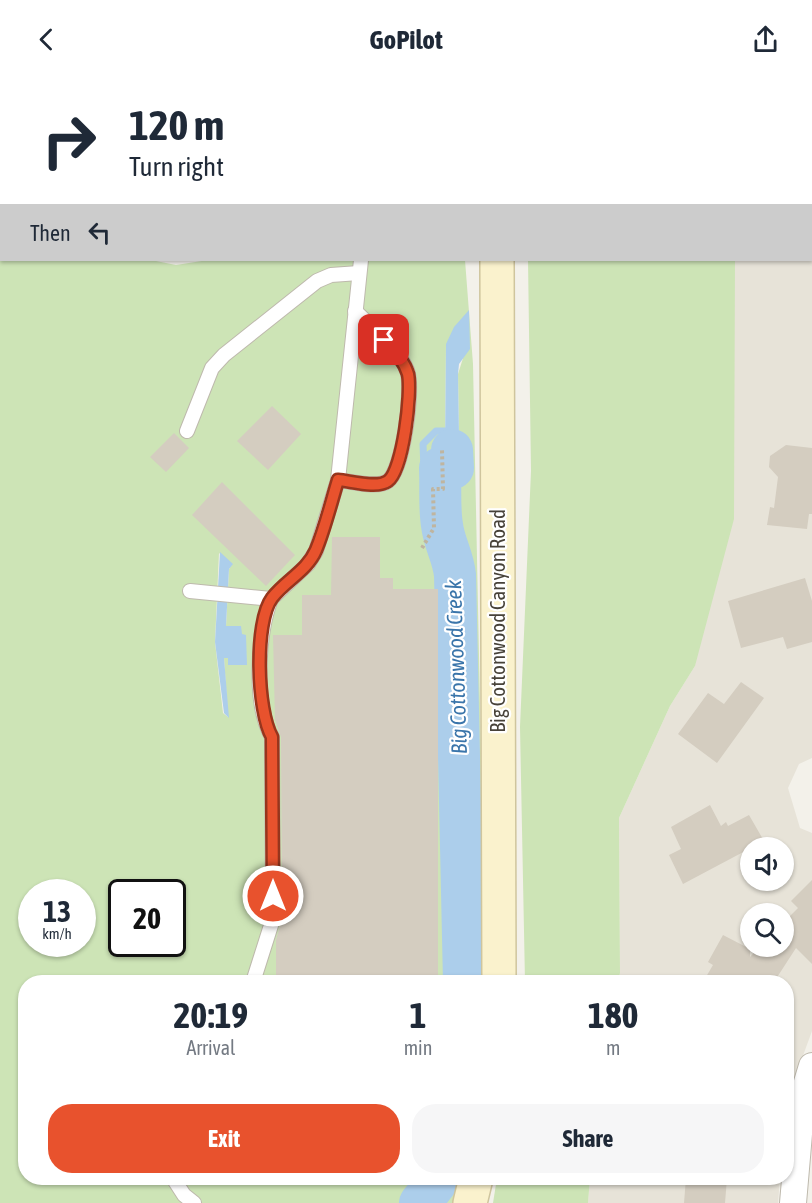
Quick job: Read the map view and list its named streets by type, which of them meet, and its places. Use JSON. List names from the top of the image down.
{
  "streets": {
    "main road": ["Big Cottonwood Canyon Road"]
  },
  "water": ["Big Cottonwood Creek"],
  "page": {
    "header": "GoPilot",
    "turn": ["120 m", "Turn right"],
    "then": "Then",
    "speed": "13 km/h",
    "limit": "20",
    "eta": [
      "20:19",
      "Arrival",
      "1",
      "min",
      "180",
      "m"
    ],
    "buttons": ["Exit", "Share"]
  }
}
